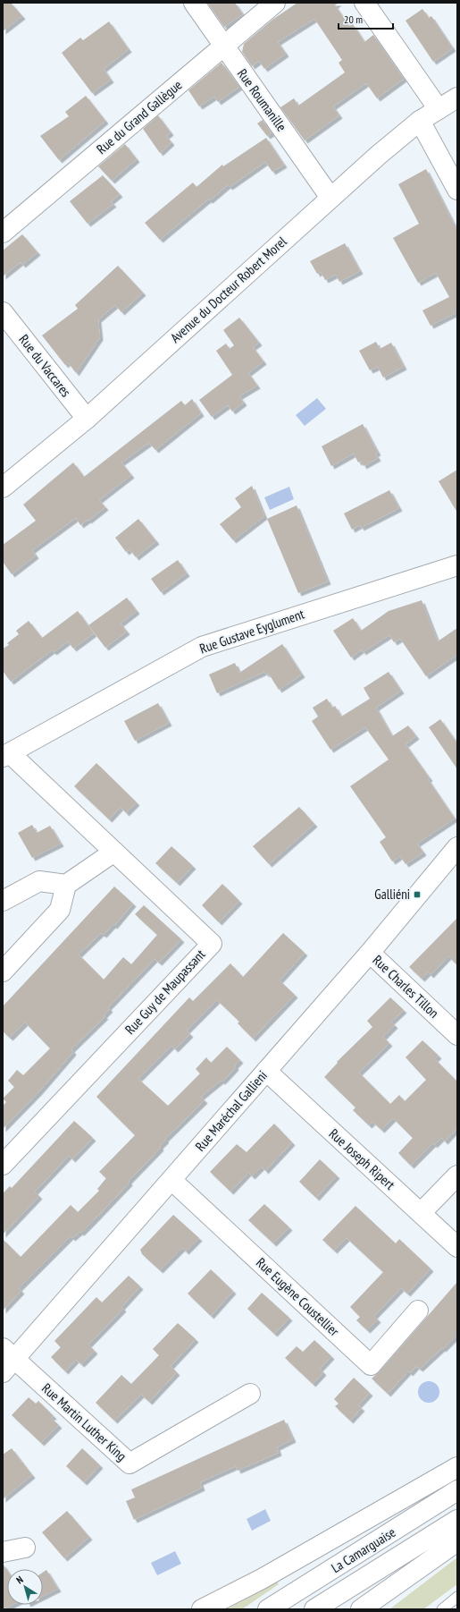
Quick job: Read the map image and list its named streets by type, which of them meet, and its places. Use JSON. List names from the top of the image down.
{
  "streets": {
    "main road": [
      "Rue Roumanille",
      "Rue du Grand Gallègue",
      "Avenue du Docteur Robert Morel",
      "Rue du Vaccares",
      "Rue Gustave Eyglument",
      "Rue Charles Tillon",
      "Rue Guy de Maupassant",
      "Rue Maréchal Gallieni",
      "Rue Joseph Ripert",
      "Rue Eugène Coustellier",
      "Rue Martin Luther King",
      "La Camarguaise"
    ]
  },
  "crossings": [
    ["Rue Roumanille", "Rue du Grand Gallègue"],
    ["Rue Roumanille", "Avenue du Docteur Robert Morel"],
    ["Avenue du Docteur Robert Morel", "Rue du Vaccares"],
    ["Rue Gustave Eyglument", "Rue Guy de Maupassant"],
    ["Rue Charles Tillon", "Rue Maréchal Gallieni"],
    ["Rue Maréchal Gallieni", "Rue Joseph Ripert"],
    ["Rue Maréchal Gallieni", "Rue Eugène Coustellier"],
    ["Rue Maréchal Gallieni", "Rue Martin Luther King"]
  ],
  "places": {
    "transit": ["Galliéni"]
  },
  "scale_bar": "20 m",
  "north": "top left"
}
